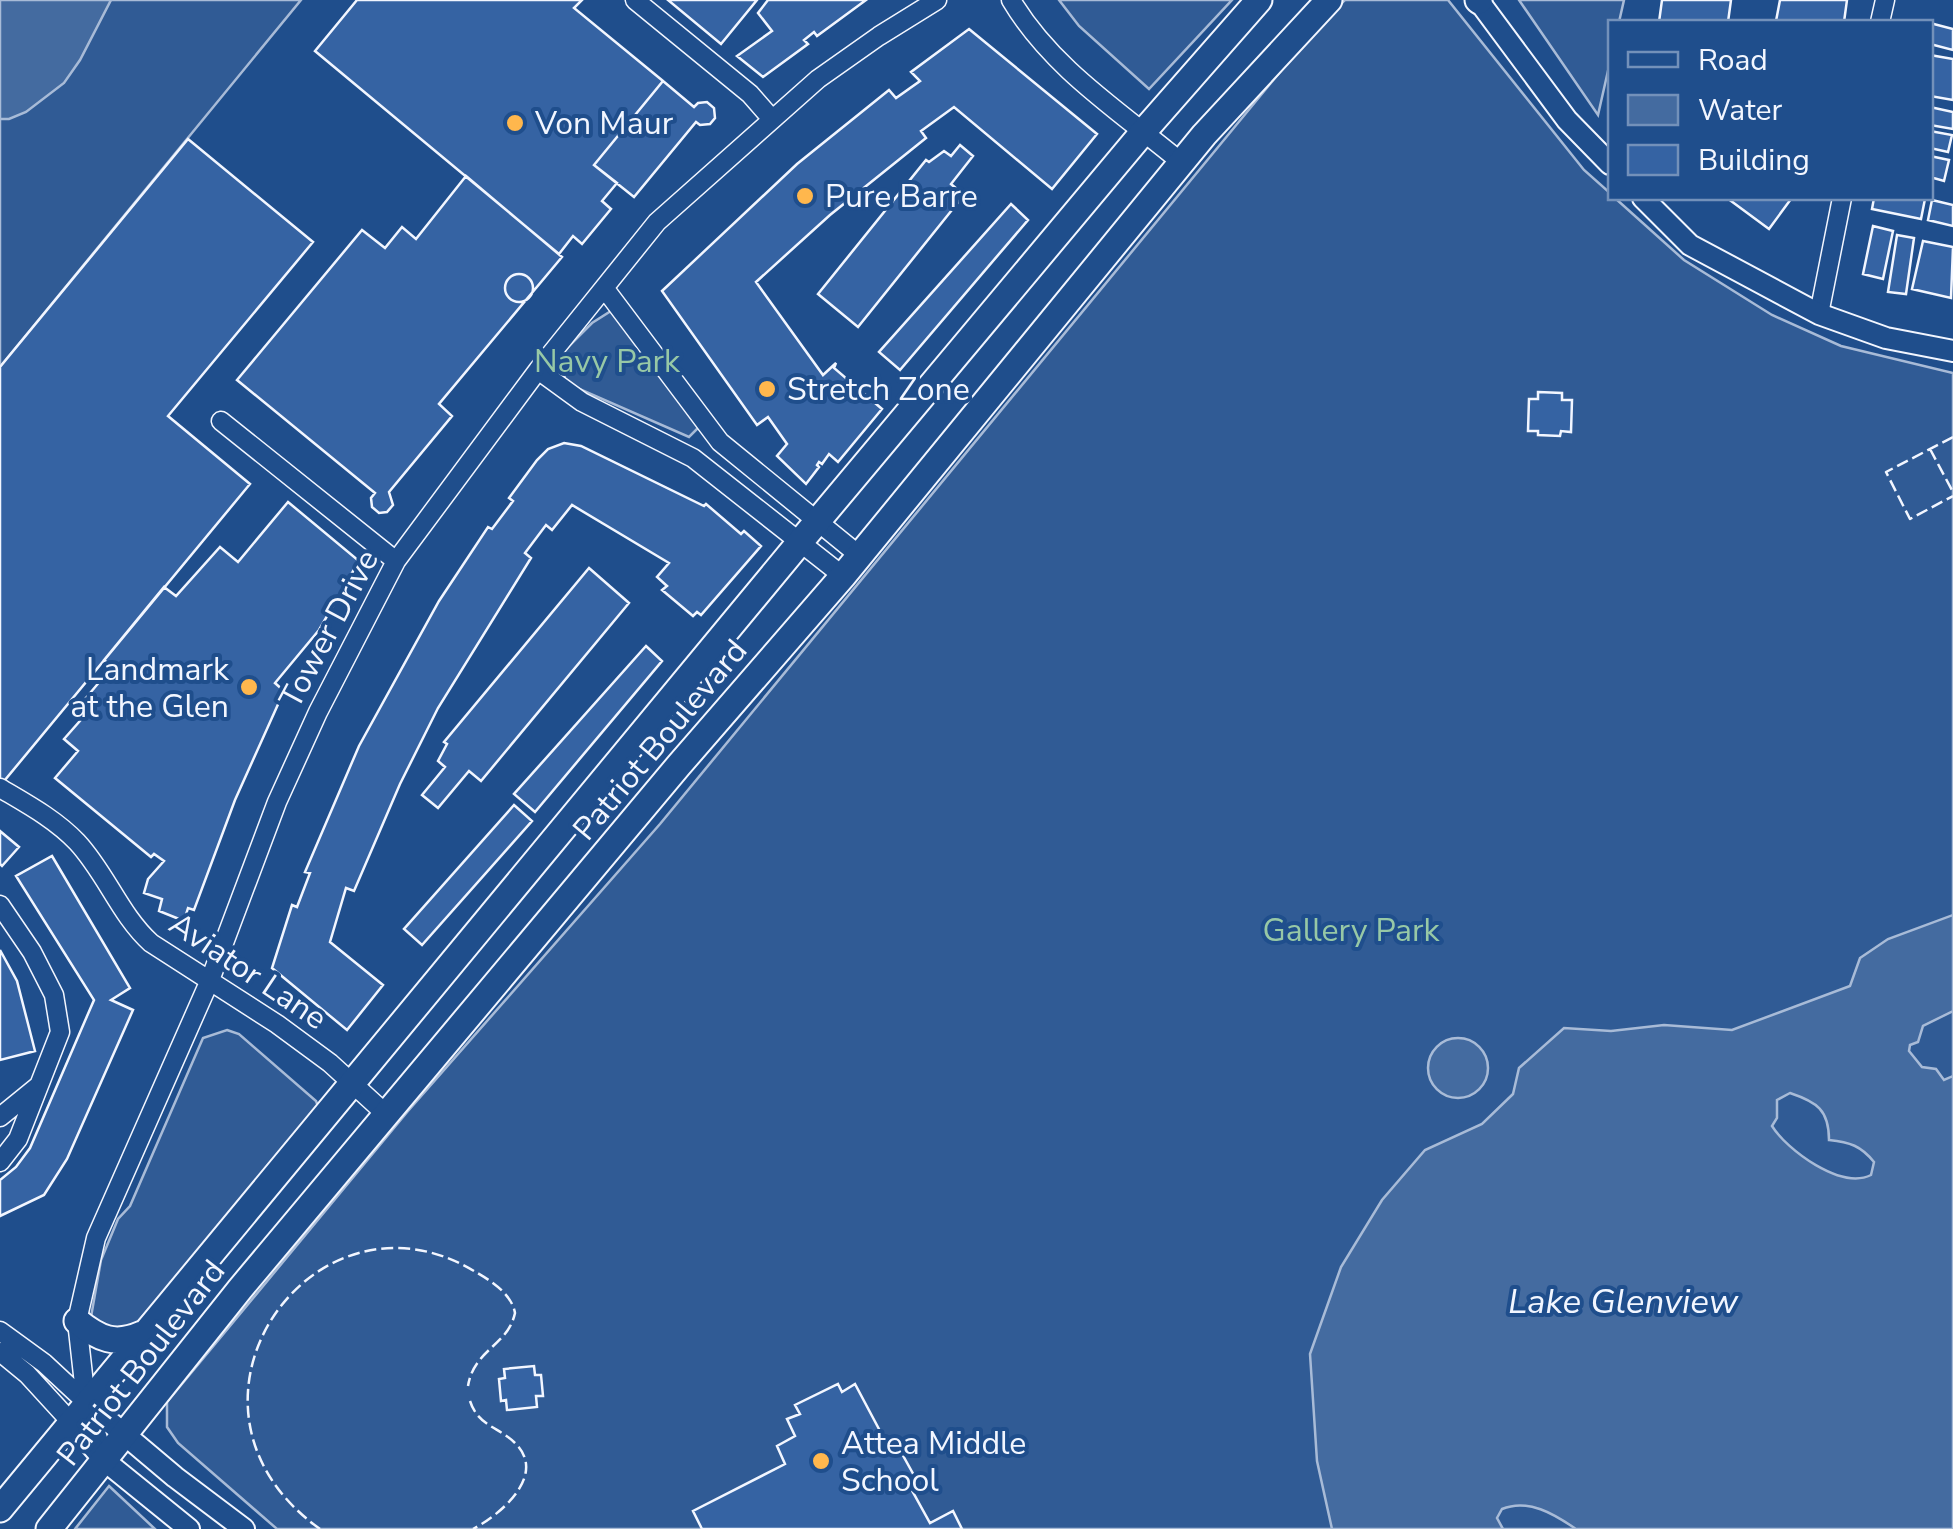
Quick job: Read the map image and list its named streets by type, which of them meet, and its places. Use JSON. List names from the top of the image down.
{
  "streets": {
    "main road": ["Patriot Boulevard"],
    "street": ["Tower Drive", "Aviator Lane"]
  },
  "crossings": [
    ["Tower Drive", "Patriot Boulevard"],
    ["Tower Drive", "Aviator Lane"],
    ["Patriot Boulevard", "Aviator Lane"]
  ],
  "water": ["Lake Glenview"],
  "parks": ["Navy Park", "Gallery Park"],
  "places": [
    "Von Maur",
    "Pure Barre",
    "Stretch Zone",
    "Landmark at the Glen",
    "Attea Middle School"
  ],
  "legend": ["Road", "Water", "Building"]
}
